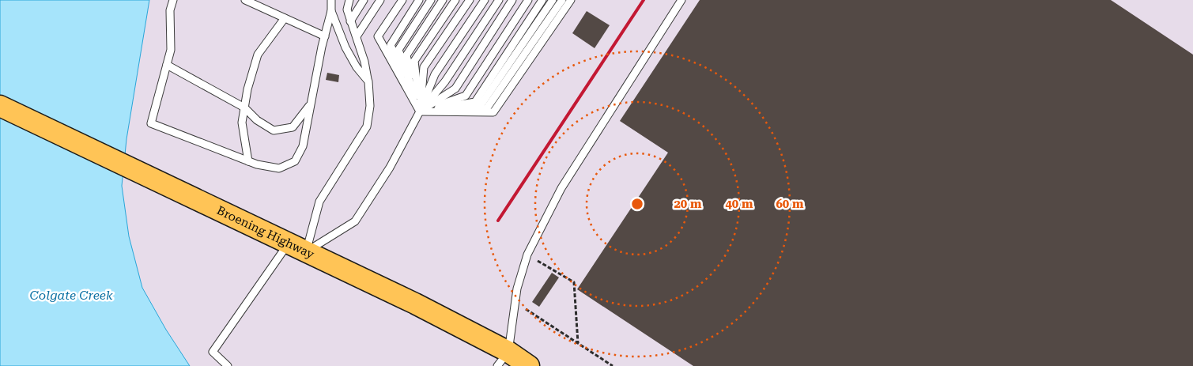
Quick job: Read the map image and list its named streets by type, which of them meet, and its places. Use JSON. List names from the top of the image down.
{
  "streets": {
    "main road": ["Broening Highway"]
  },
  "water": ["Colgate Creek"],
  "rings": ["20 m", "40 m", "60 m"]
}
